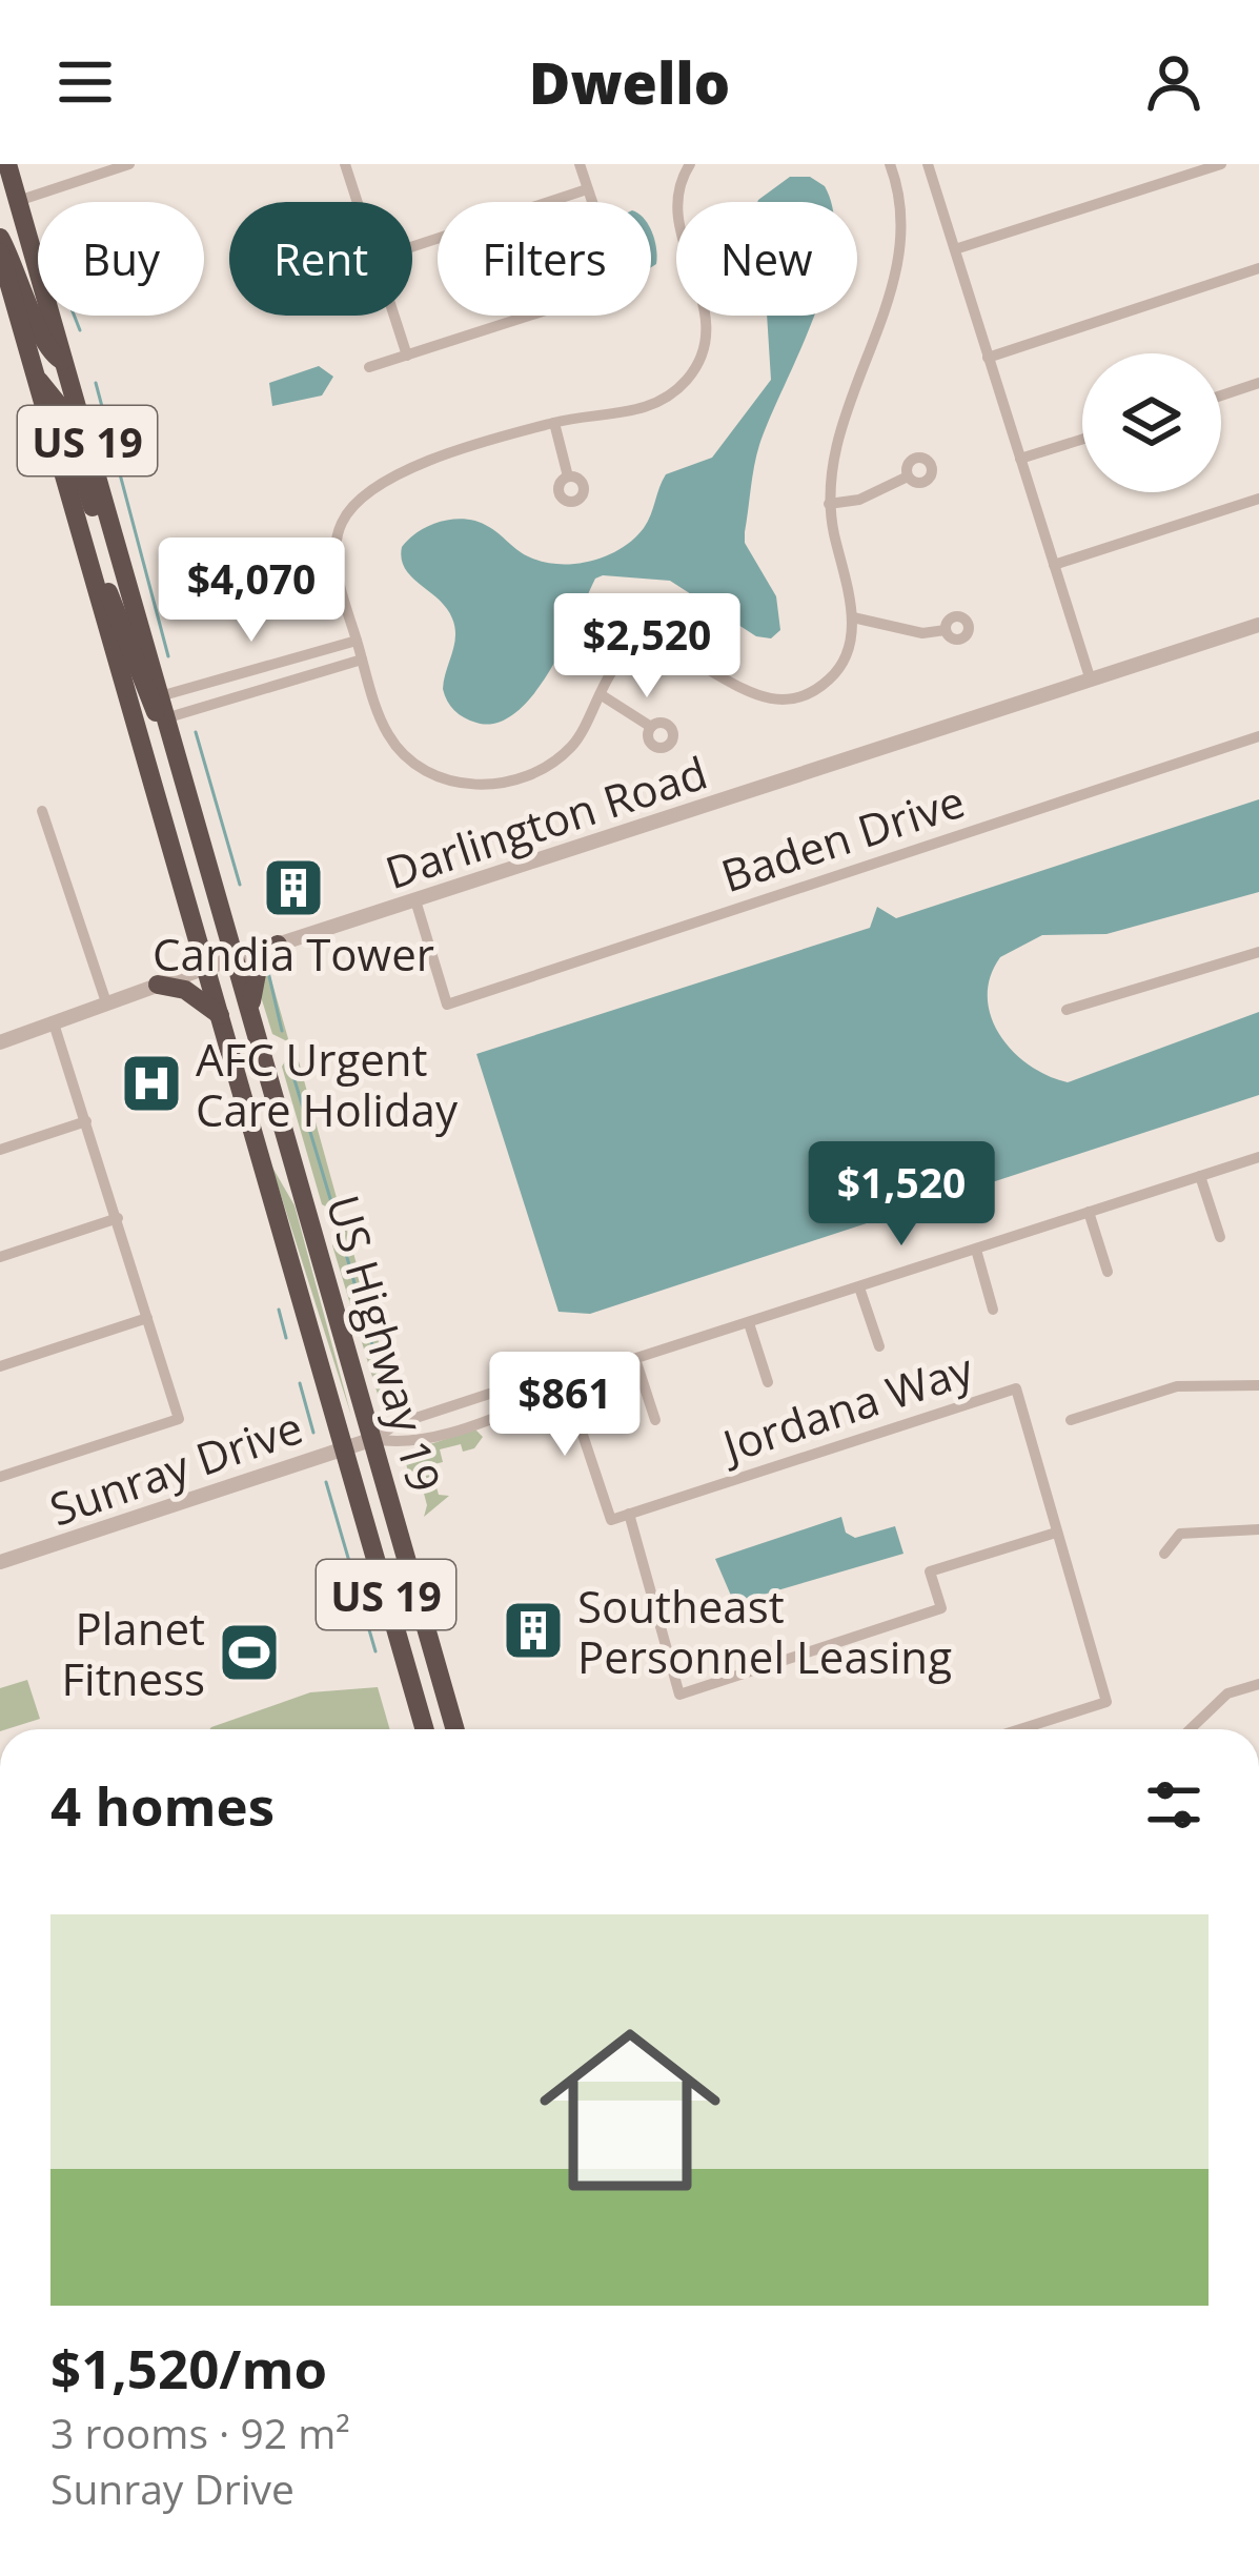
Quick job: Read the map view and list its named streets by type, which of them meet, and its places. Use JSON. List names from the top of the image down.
{
  "streets": {
    "highway": ["US 19", "US Highway 19"],
    "street": [
      "Darlington Road",
      "Baden Drive",
      "Jordana Way",
      "Sunray Drive"
    ]
  },
  "crossings": [
    ["Darlington Road", "Baden Drive"],
    ["Darlington Road", "US Highway 19"],
    ["US Highway 19", "Sunray Drive"]
  ],
  "places": {
    "building": ["Candia Tower", "Southeast Personnel Leasing"],
    "hospital": ["AFC Urgent Care Holiday"],
    "sports": ["Planet Fitness"]
  },
  "page": {
    "header": "Dwello",
    "chip": [
      "Buy",
      "Rent",
      "Filters",
      "New"
    ],
    "price": [
      "$4,070",
      "$2,520",
      "$1,520",
      "$861"
    ],
    "heading": "4 homes",
    "list": [
      {
        "name": "$1,520/mo",
        "note": "3 rooms · 92 m² · Sunray Drive"
      }
    ]
  }
}
